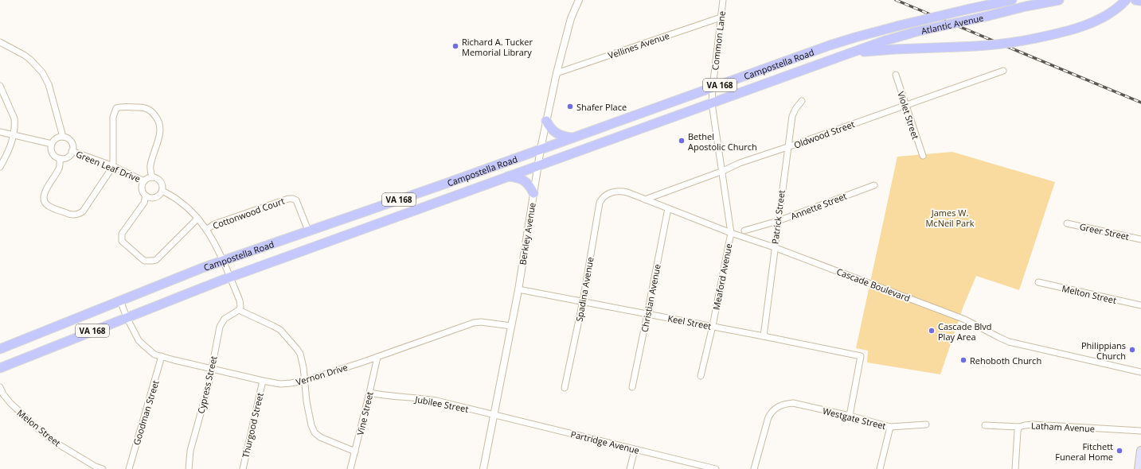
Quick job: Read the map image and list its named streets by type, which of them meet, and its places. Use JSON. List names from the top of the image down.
{
  "streets": {
    "main road": ["Atlantic Avenue", "Campostella Road", "VA 168"],
    "street": [
      "Common Lane",
      "Vellines Avenue",
      "Violet Street",
      "Oldwood Street",
      "Green Leaf Drive",
      "Annette Street",
      "Cottonwood Court",
      "Patrick Street",
      "Greer Street",
      "Berkley Avenue",
      "Meaford Avenue",
      "Cascade Boulevard",
      "Spadina Avenue",
      "Melton Street",
      "Christian Avenue",
      "Keel Street",
      "Vernon Drive",
      "Cypress Street",
      "Jubilee Street",
      "Goodman Street",
      "Vine Street",
      "Westgate Street",
      "Thurgood Street",
      "Latham Avenue",
      "Melon Street",
      "Partridge Avenue"
    ]
  },
  "crossings": [
    ["Atlantic Avenue", "Campostella Road"],
    ["Common Lane", "Vellines Avenue"],
    ["Common Lane", "Campostella Road"],
    ["Common Lane", "Oldwood Street"],
    ["Common Lane", "Meaford Avenue"],
    ["Common Lane", "Cascade Boulevard"],
    ["Vellines Avenue", "Berkley Avenue"],
    ["Campostella Road", "Green Leaf Drive"],
    ["Campostella Road", "Cottonwood Court"],
    ["Campostella Road", "Berkley Avenue"],
    ["Campostella Road", "Vernon Drive"],
    ["Violet Street", "Oldwood Street"],
    ["Oldwood Street", "Patrick Street"],
    ["Oldwood Street", "Cascade Boulevard"],
    ["Green Leaf Drive", "Cottonwood Court"],
    ["Green Leaf Drive", "Cypress Street"],
    ["Annette Street", "Patrick Street"],
    ["Patrick Street", "Cascade Boulevard"],
    ["Patrick Street", "Keel Street"],
    ["Berkley Avenue", "Keel Street"],
    ["Berkley Avenue", "Vernon Drive"],
    ["Berkley Avenue", "Jubilee Street"],
    ["Berkley Avenue", "Partridge Avenue"],
    ["Meaford Avenue", "Cascade Boulevard"],
    ["Meaford Avenue", "Keel Street"],
    ["Cascade Boulevard", "Spadina Avenue"],
    ["Cascade Boulevard", "Christian Avenue"],
    ["Spadina Avenue", "Keel Street"],
    ["Christian Avenue", "Keel Street"],
    ["Keel Street", "Westgate Street"],
    ["Vernon Drive", "Cypress Street"],
    ["Vernon Drive", "Goodman Street"],
    ["Vernon Drive", "Vine Street"],
    ["Vernon Drive", "Thurgood Street"],
    ["Jubilee Street", "Vine Street"],
    ["Jubilee Street", "Partridge Avenue"]
  ],
  "parks": ["James W. McNeil Park"],
  "places": [
    "Richard A. Tucker Memorial Library",
    "Shafer Place",
    "Bethel Apostolic Church",
    "Cascade Blvd Play Area",
    "Philippians Church",
    "Rehoboth Church",
    "Fitchett Funeral Home"
  ]
}
